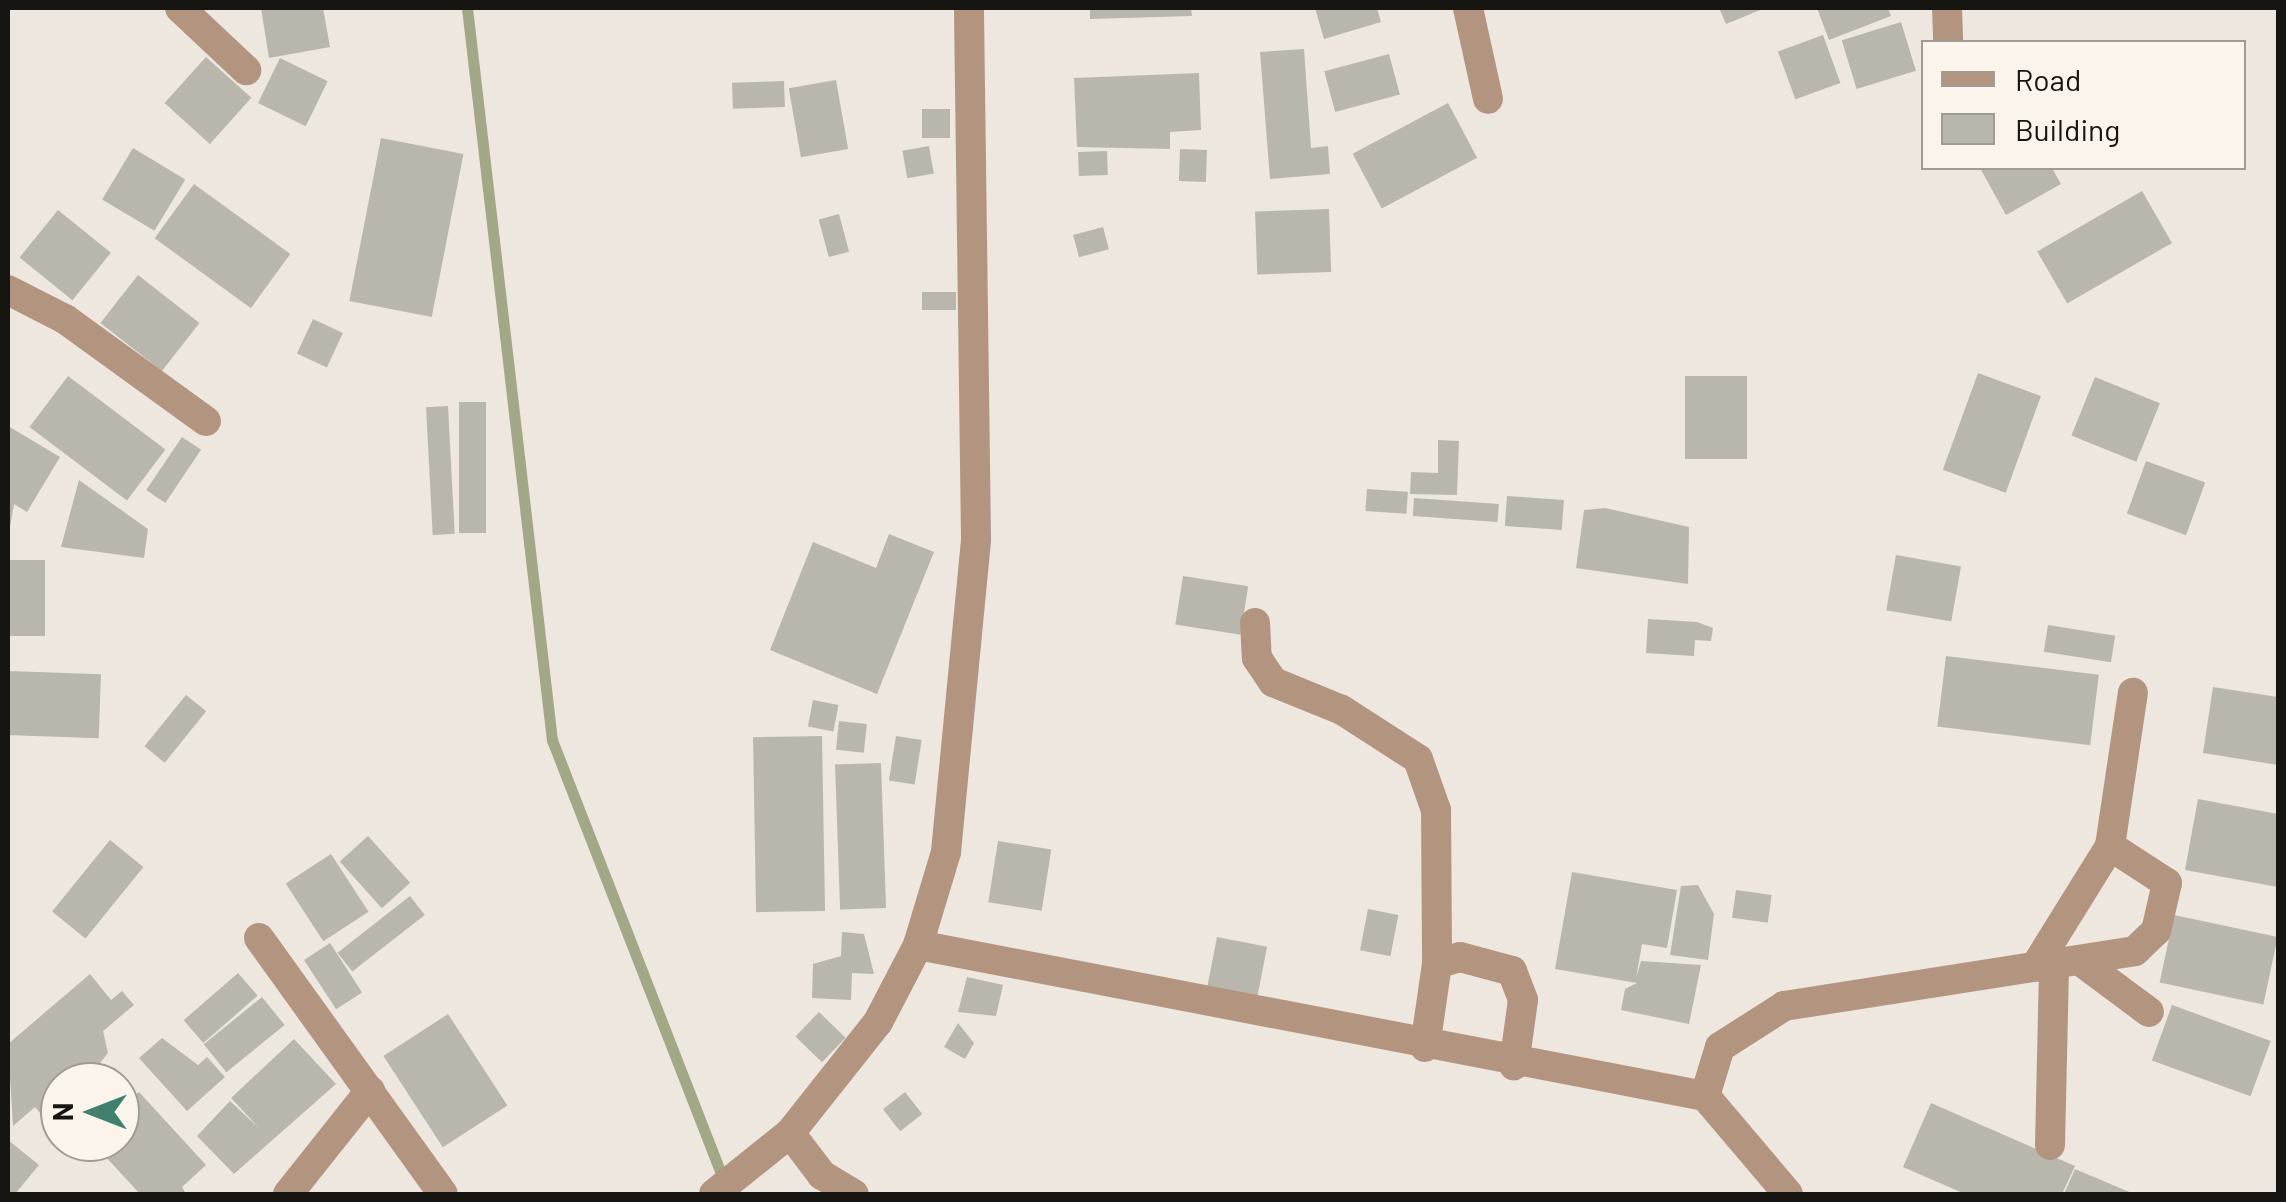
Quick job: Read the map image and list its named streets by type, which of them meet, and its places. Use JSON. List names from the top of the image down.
{
  "legend": ["Road", "Building"],
  "north": "left"
}
